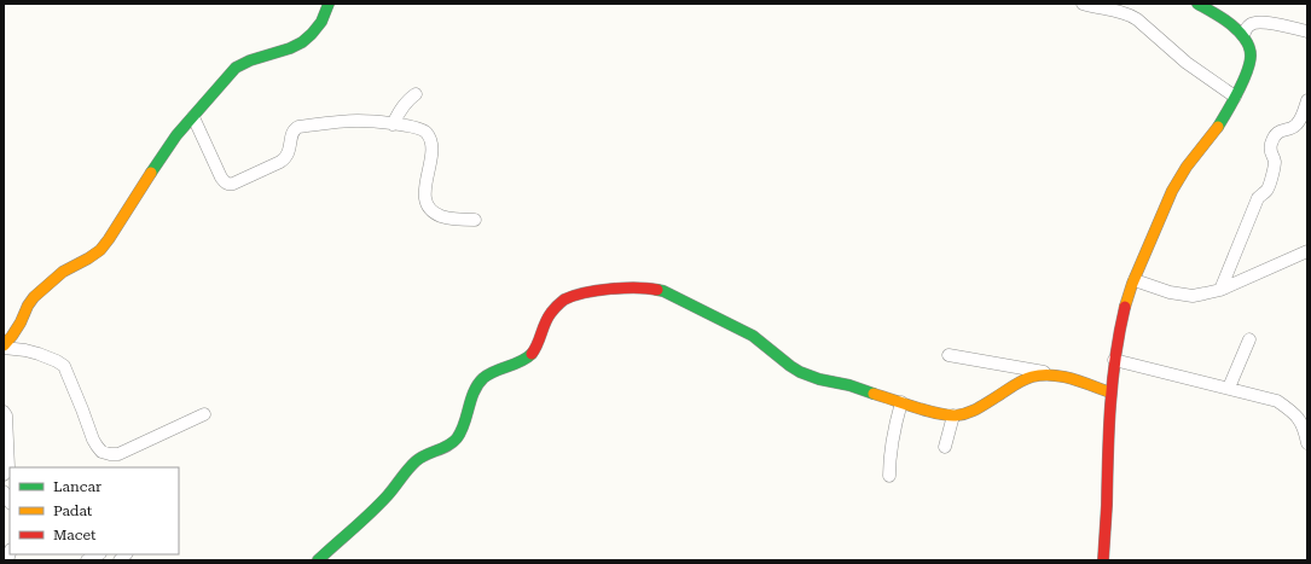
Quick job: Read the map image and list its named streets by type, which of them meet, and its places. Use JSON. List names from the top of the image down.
{
  "legend": ["Lancar", "Padat", "Macet"]
}
